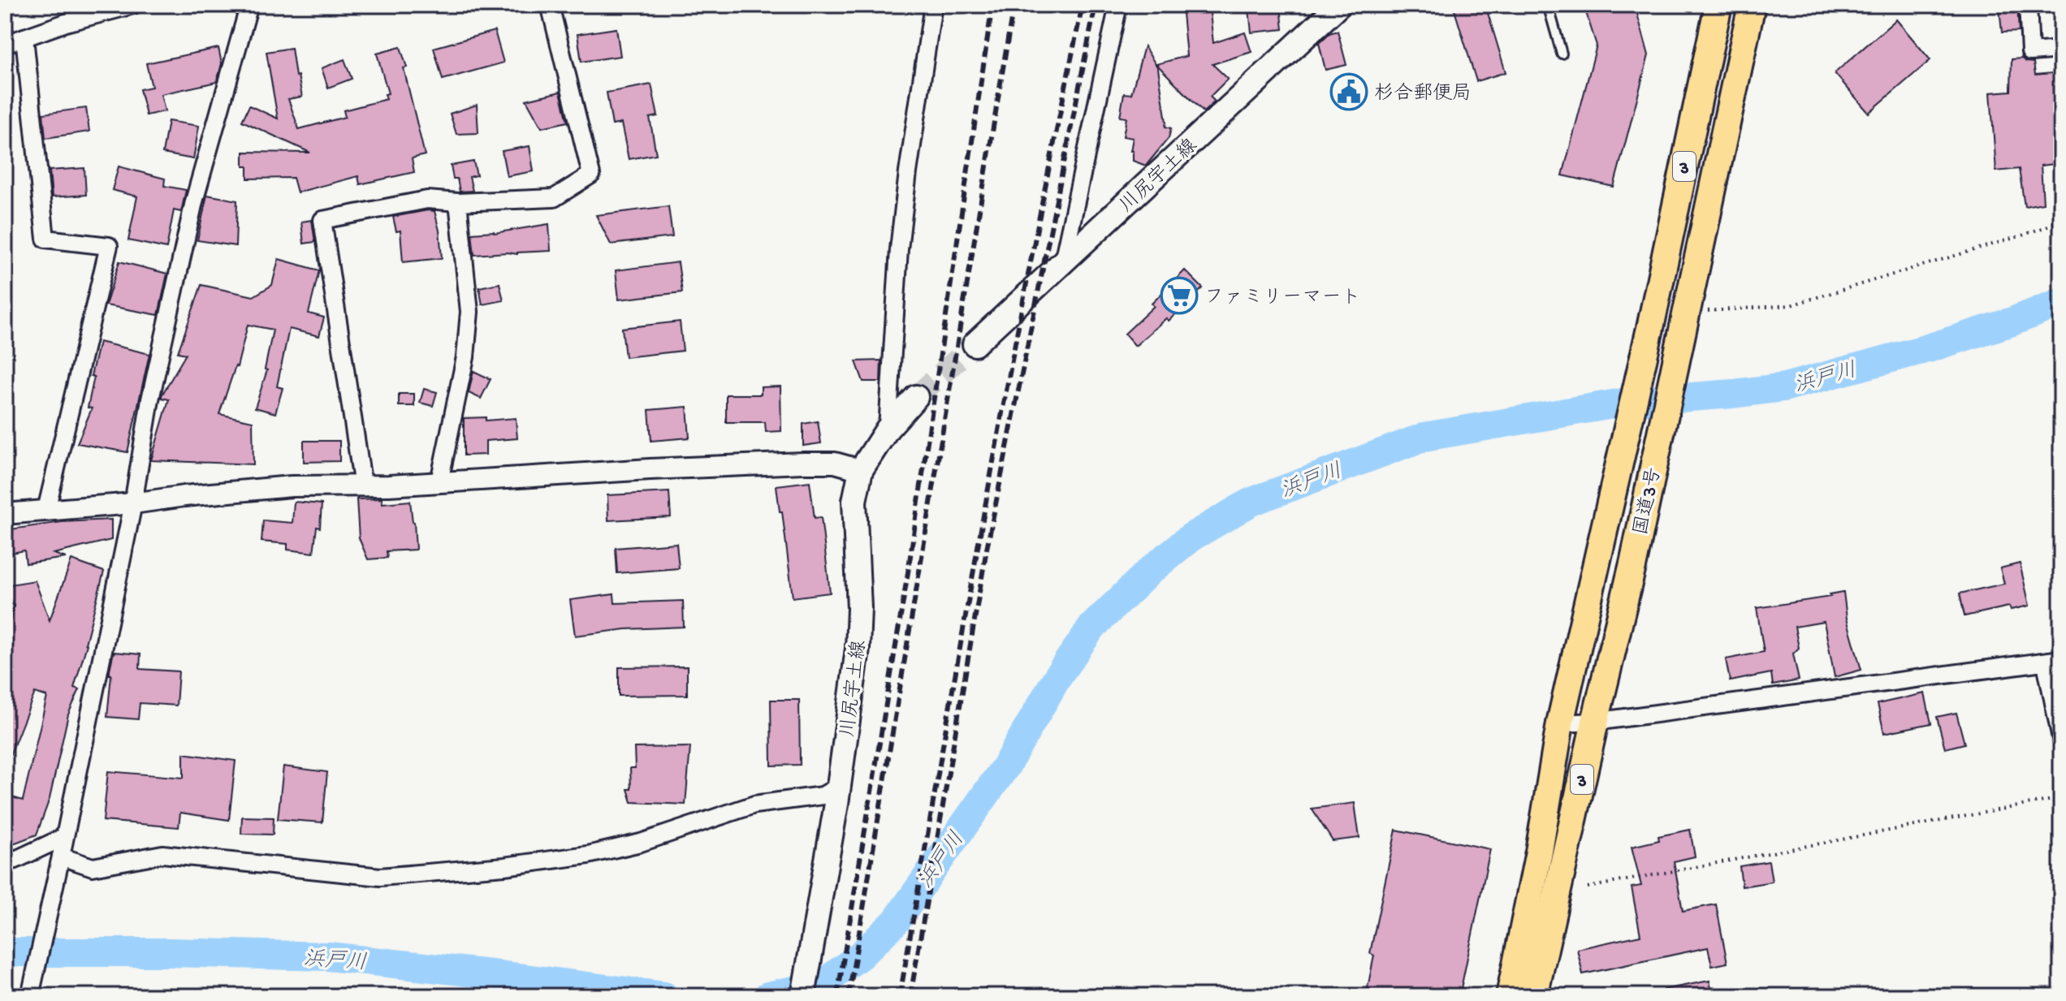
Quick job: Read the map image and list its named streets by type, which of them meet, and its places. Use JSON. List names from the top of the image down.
{
  "streets": {
    "highway": ["3", "国道3号"],
    "main road": ["川尻宇土線"]
  },
  "water": ["浜戸川"],
  "places": {
    "public building": ["杉合郵便局"],
    "supermarket": ["ファミリーマート"]
  }
}
